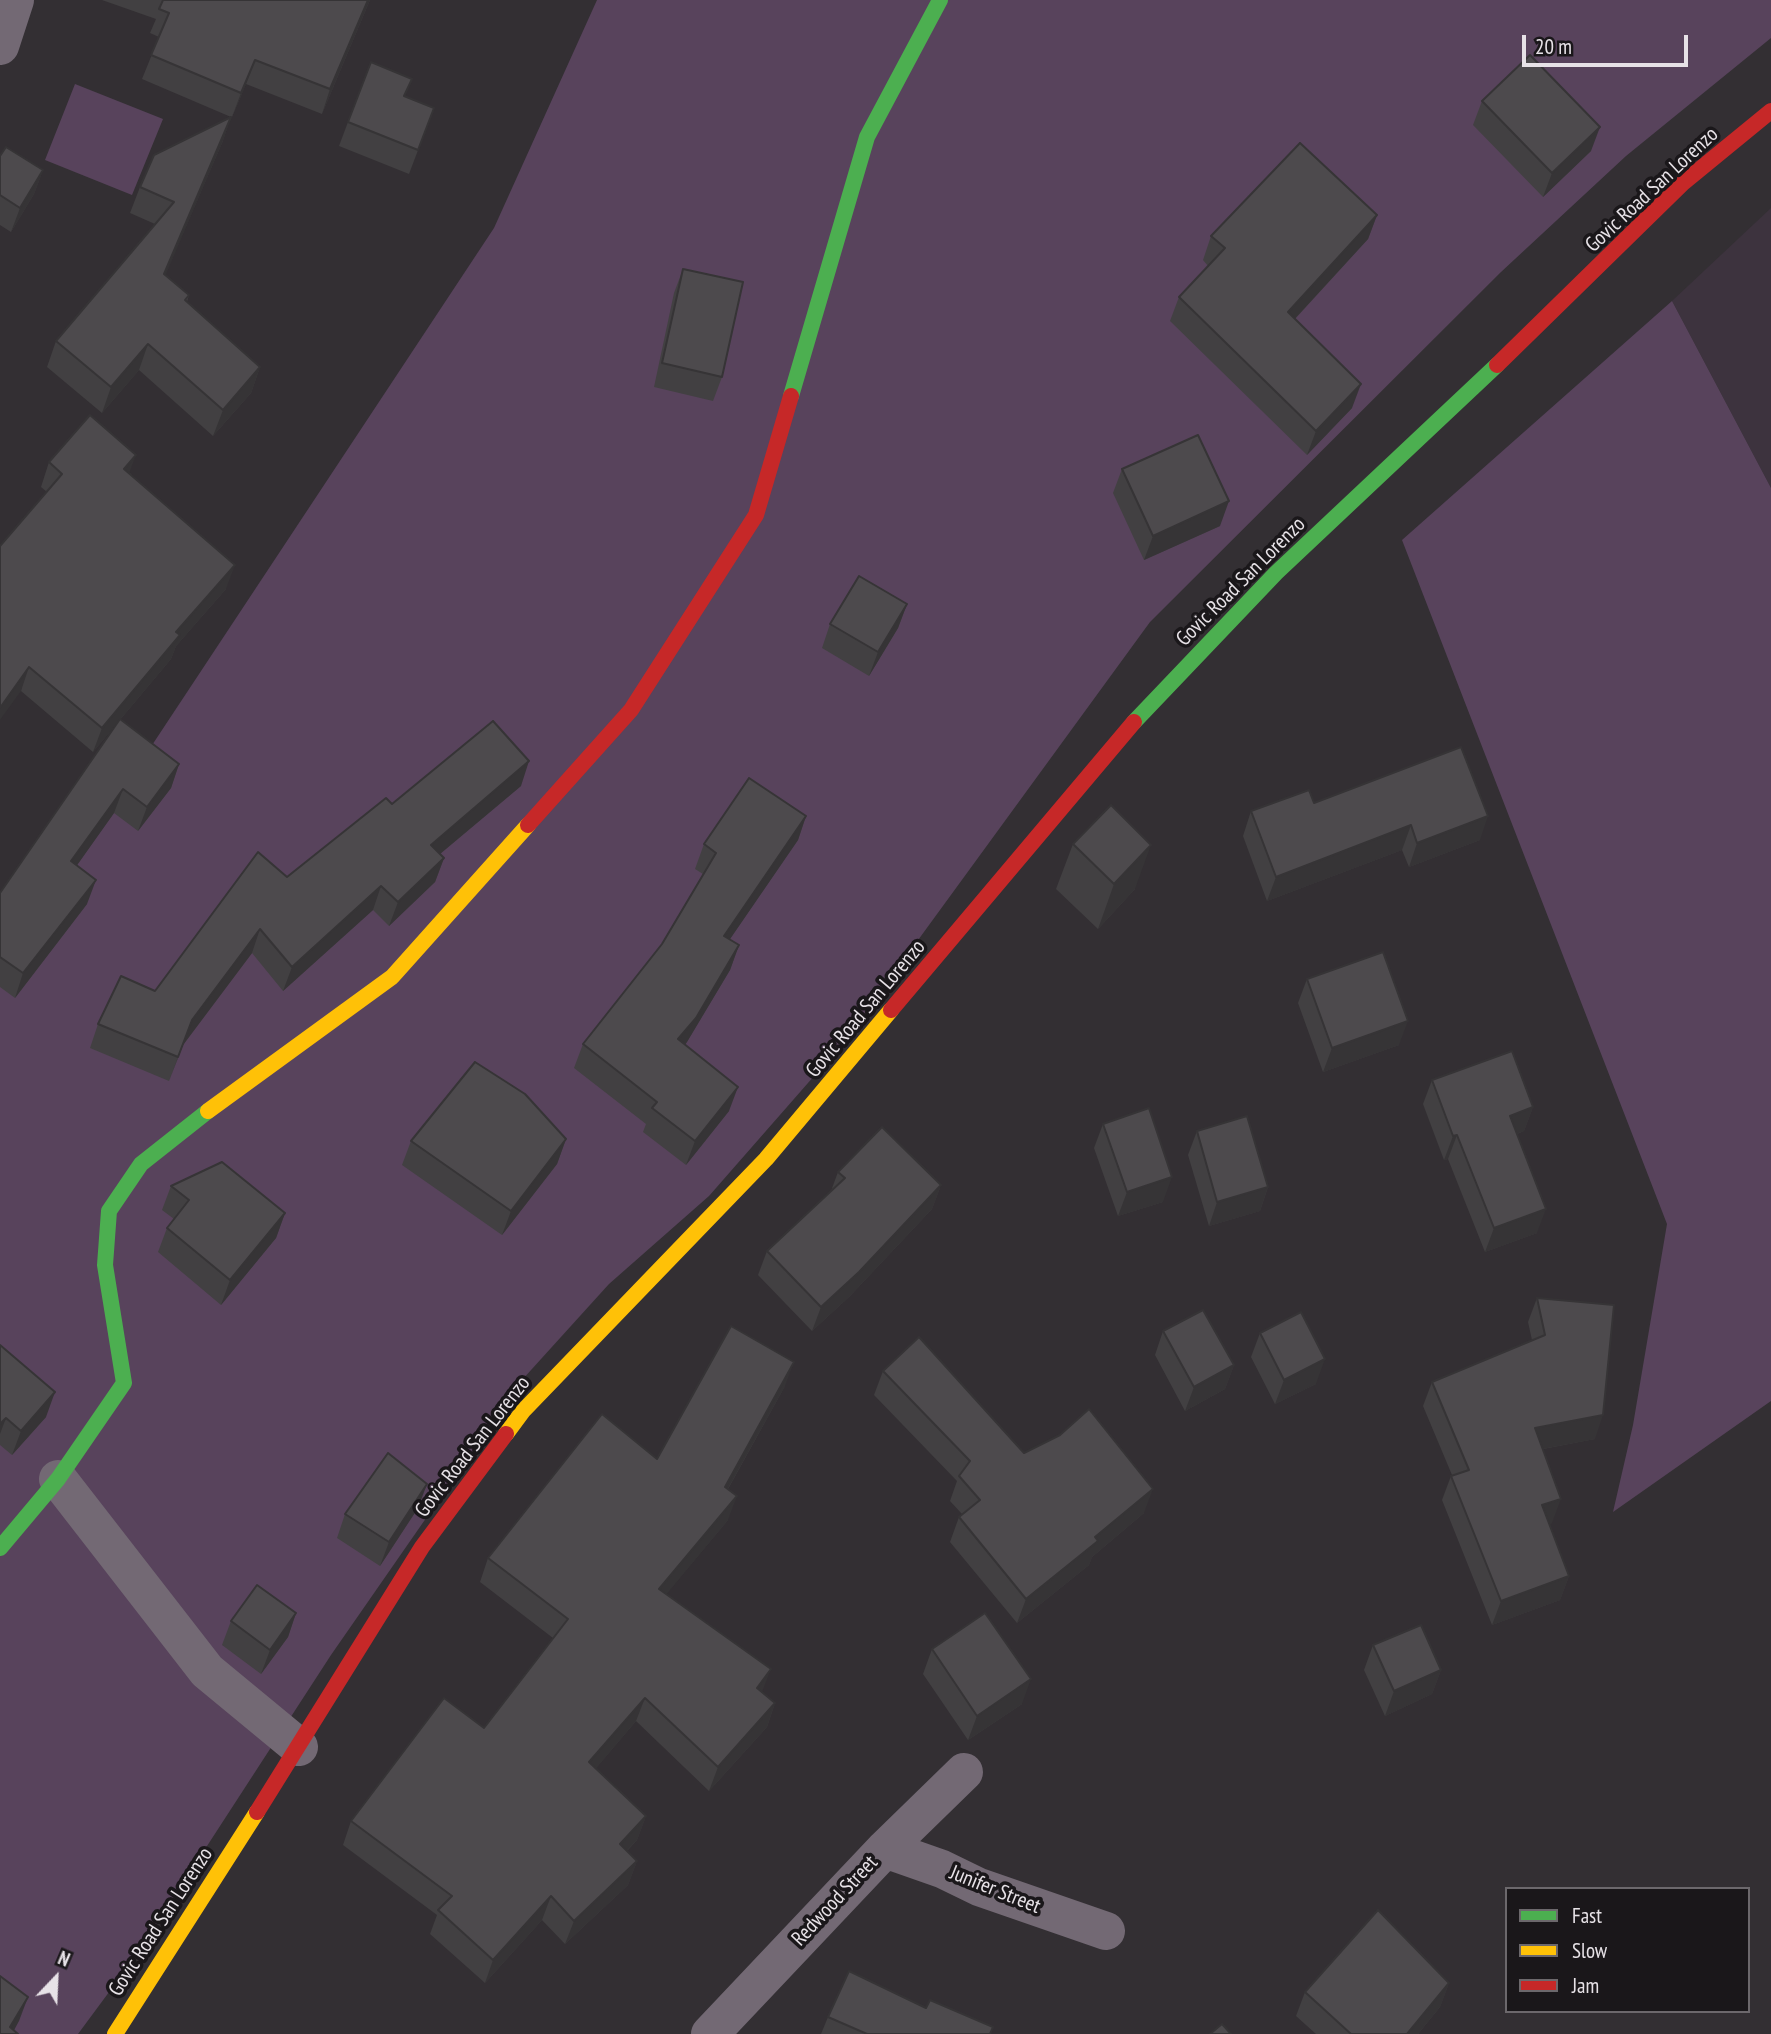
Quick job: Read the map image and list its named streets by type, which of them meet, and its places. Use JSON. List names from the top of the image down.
{
  "streets": {
    "main road": ["Govic Road San Lorenzo"],
    "street": ["Junifer Street", "Redwood Street"]
  },
  "crossings": [
    ["Junifer Street", "Redwood Street"]
  ],
  "legend": ["Fast", "Slow", "Jam"],
  "scale_bar": "20 m",
  "north": "top right"
}
